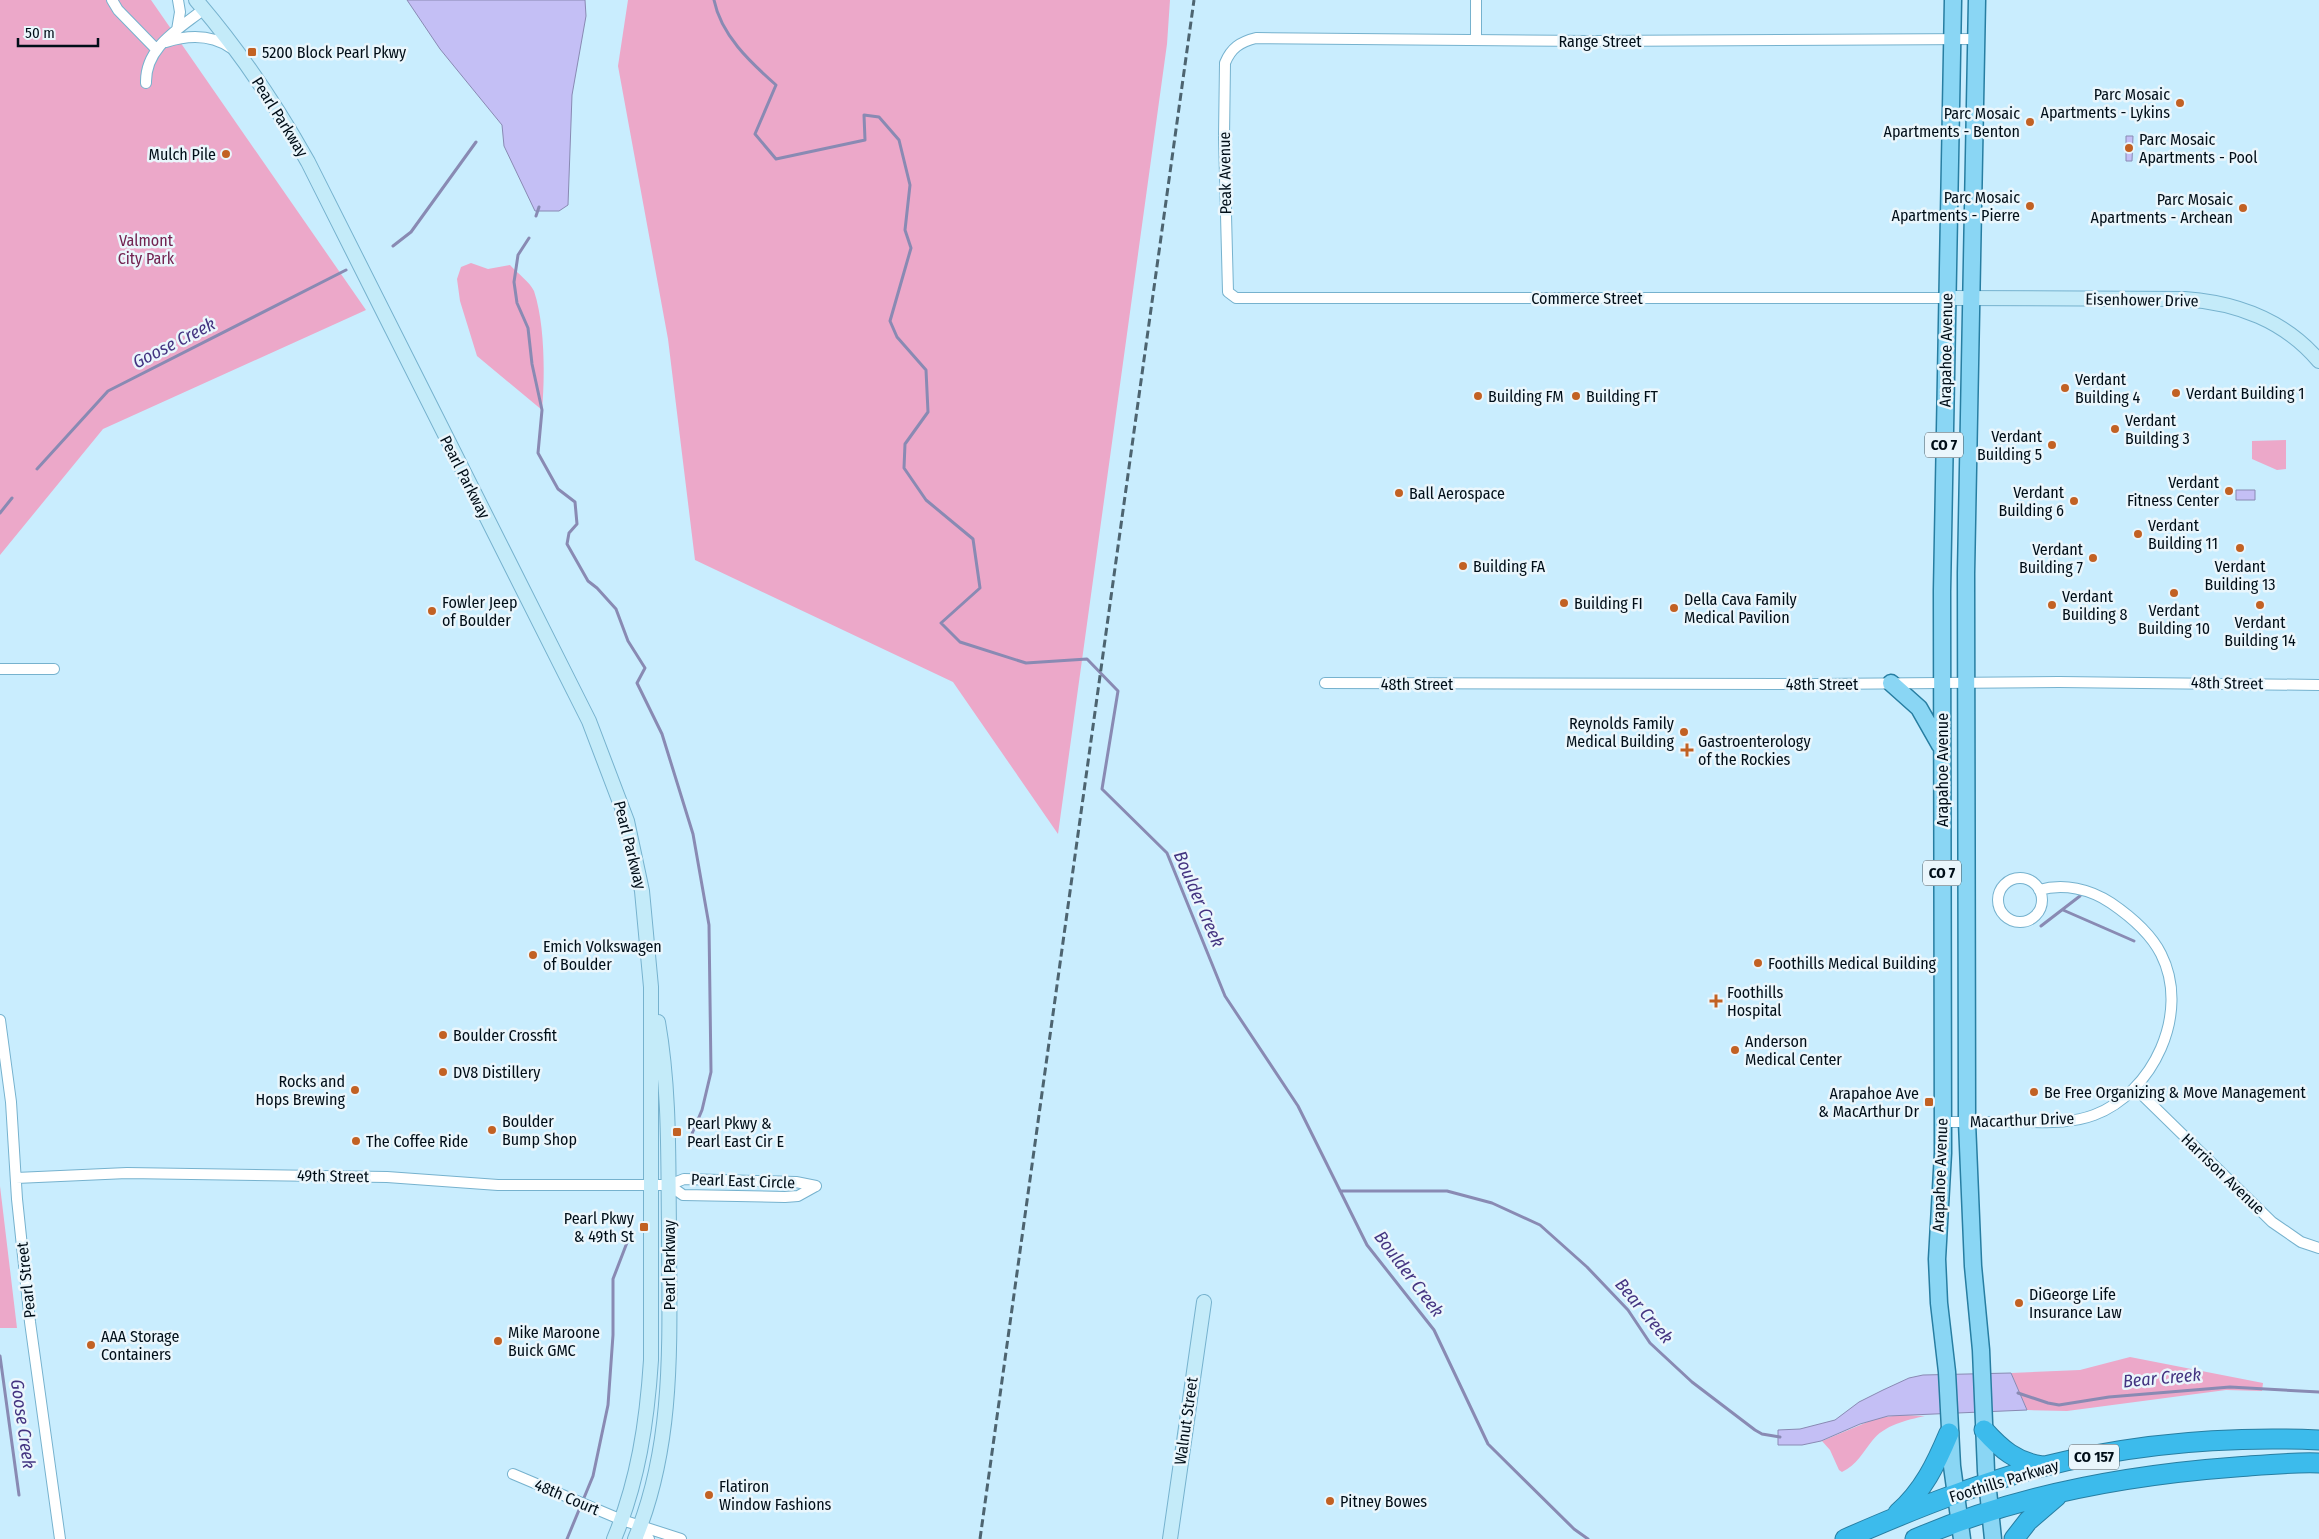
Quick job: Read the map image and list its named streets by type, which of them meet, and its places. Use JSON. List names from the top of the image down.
{
  "streets": {
    "highway": ["CO 157", "Foothills Parkway"],
    "main road": [
      "Pearl Parkway",
      "Eisenhower Drive",
      "Arapahoe Avenue",
      "CO 7",
      "Walnut Street"
    ],
    "street": [
      "Range Street",
      "Peak Avenue",
      "Commerce Street",
      "48th Street",
      "Macarthur Drive",
      "Harrison Avenue",
      "49th Street",
      "Pearl East Circle",
      "Pearl Street",
      "48th Court"
    ]
  },
  "crossings": [
    ["Range Street", "Peak Avenue"],
    ["Range Street", "Arapahoe Avenue"],
    ["Pearl Parkway", "49th Street"],
    ["Pearl Parkway", "Pearl East Circle"],
    ["Pearl Parkway", "48th Court"],
    ["Peak Avenue", "Commerce Street"],
    ["Commerce Street", "Eisenhower Drive"],
    ["Commerce Street", "Arapahoe Avenue"],
    ["Eisenhower Drive", "Arapahoe Avenue"],
    ["Arapahoe Avenue", "48th Street"],
    ["Arapahoe Avenue", "Macarthur Drive"],
    ["Arapahoe Avenue", "Foothills Parkway"],
    ["Macarthur Drive", "Harrison Avenue"],
    ["49th Street", "Pearl East Circle"],
    ["49th Street", "Pearl Street"]
  ],
  "water": ["Goose Creek", "Boulder Creek", "Bear Creek"],
  "parks": ["Valmont City Park"],
  "places": {
    "transit": [
      "5200 Block Pearl Pkwy",
      "Arapahoe Ave & MacArthur Dr",
      "Pearl Pkwy & Pearl East Cir E",
      "Pearl Pkwy & 49th St"
    ],
    "other": [
      "Parc Mosaic Apartments - Lykins",
      "Parc Mosaic Apartments - Benton",
      "Parc Mosaic Apartments - Pool",
      "Mulch Pile",
      "Parc Mosaic Apartments - Pierre",
      "Parc Mosaic Apartments - Archean",
      "Verdant Building 4",
      "Verdant Building 1",
      "Building FM",
      "Building FT",
      "Verdant Building 3",
      "Verdant Building 5",
      "Verdant Fitness Center",
      "Ball Aerospace",
      "Verdant Building 6",
      "Verdant Building 11",
      "Verdant Building 13",
      "Verdant Building 7",
      "Building FA",
      "Verdant Building 10",
      "Building FI",
      "Verdant Building 8",
      "Verdant Building 14",
      "Della Cava Family Medical Pavilion",
      "Fowler Jeep of Boulder",
      "Reynolds Family Medical Building",
      "Emich Volkswagen of Boulder",
      "Foothills Medical Building",
      "Boulder Crossfit",
      "Anderson Medical Center",
      "DV8 Distillery",
      "Rocks and Hops Brewing",
      "Be Free Organizing & Move Management",
      "Boulder Bump Shop",
      "The Coffee Ride",
      "DiGeorge Life Insurance Law",
      "Mike Maroone Buick GMC",
      "AAA Storage Containers",
      "Flatiron Window Fashions",
      "Pitney Bowes"
    ],
    "health": ["Gastroenterology of the Rockies", "Foothills Hospital"]
  },
  "scale_bar": "50 m"
}
